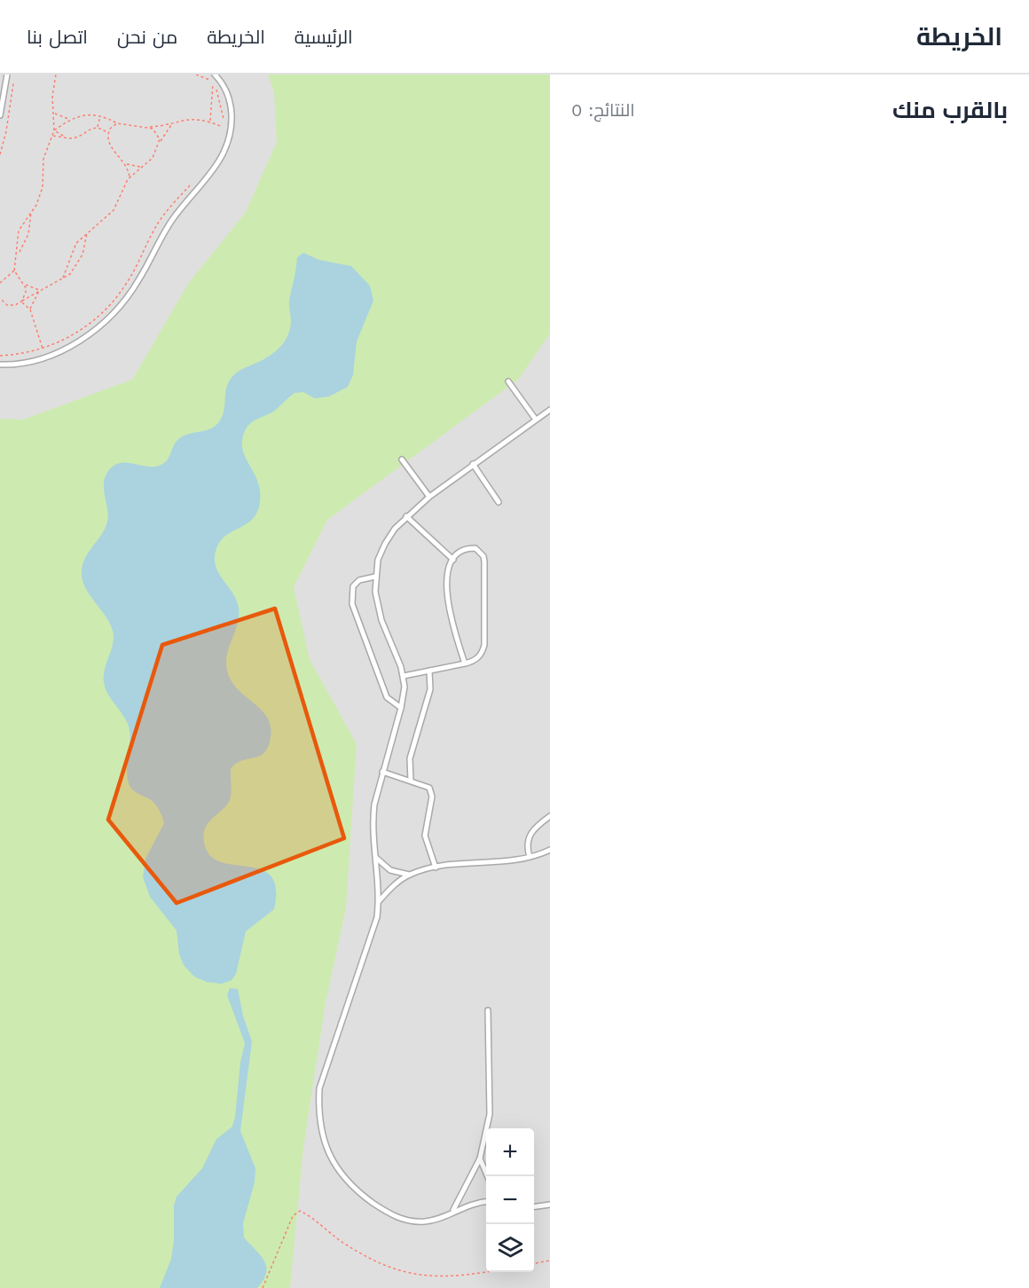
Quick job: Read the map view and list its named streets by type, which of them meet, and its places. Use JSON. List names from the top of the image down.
{
  "page": {
    "header": "الخريطة",
    "nav": [
      "الرئيسية",
      "الخريطة",
      "من نحن",
      "اتصل بنا"
    ],
    "heading": ["بالقرب منك", "النتائج: 0"],
    "map_buttons": ["+", "−"]
  }
}
